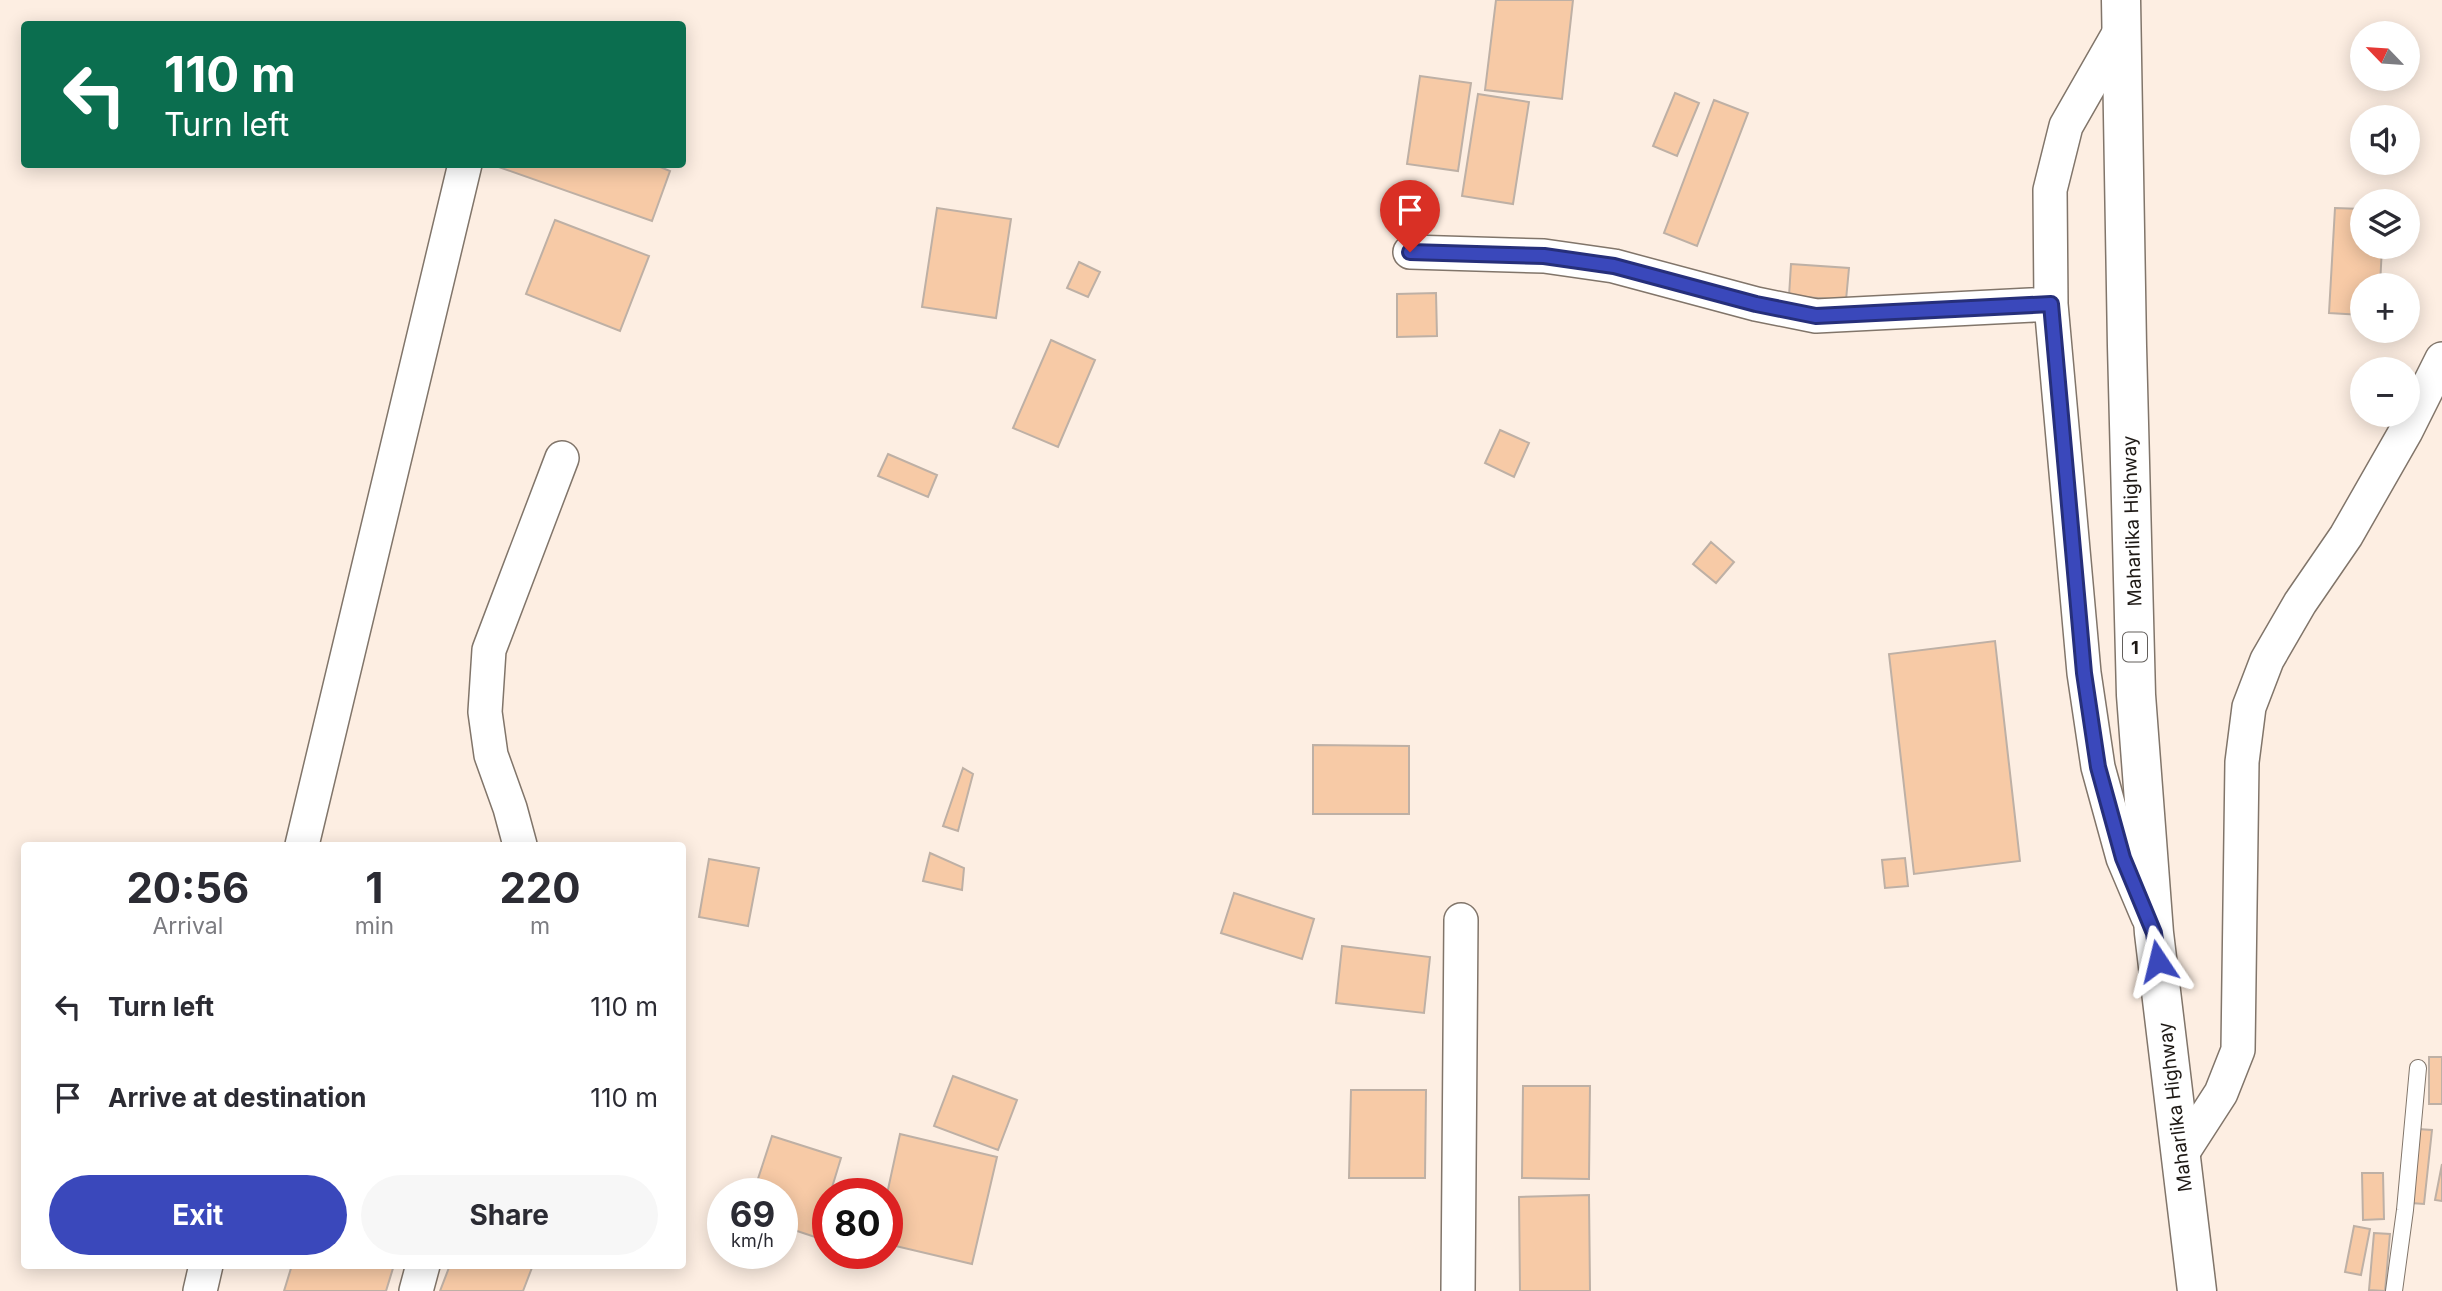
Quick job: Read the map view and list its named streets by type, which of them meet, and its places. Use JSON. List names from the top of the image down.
{
  "streets": {
    "highway": ["Maharlika Highway", "1"]
  },
  "north": "top left",
  "page": {
    "map_buttons": ["+", "−"],
    "turn": ["110 m", "Turn left"],
    "eta": [
      "20:56",
      "Arrival",
      "1",
      "min",
      "220",
      "m"
    ],
    "list": [
      {
        "name": "Turn left",
        "value": "110 m"
      },
      {
        "name": "Arrive at destination",
        "value": "110 m"
      }
    ],
    "buttons": ["Exit", "Share"],
    "speed": "69 km/h",
    "limit": "80"
  }
}
